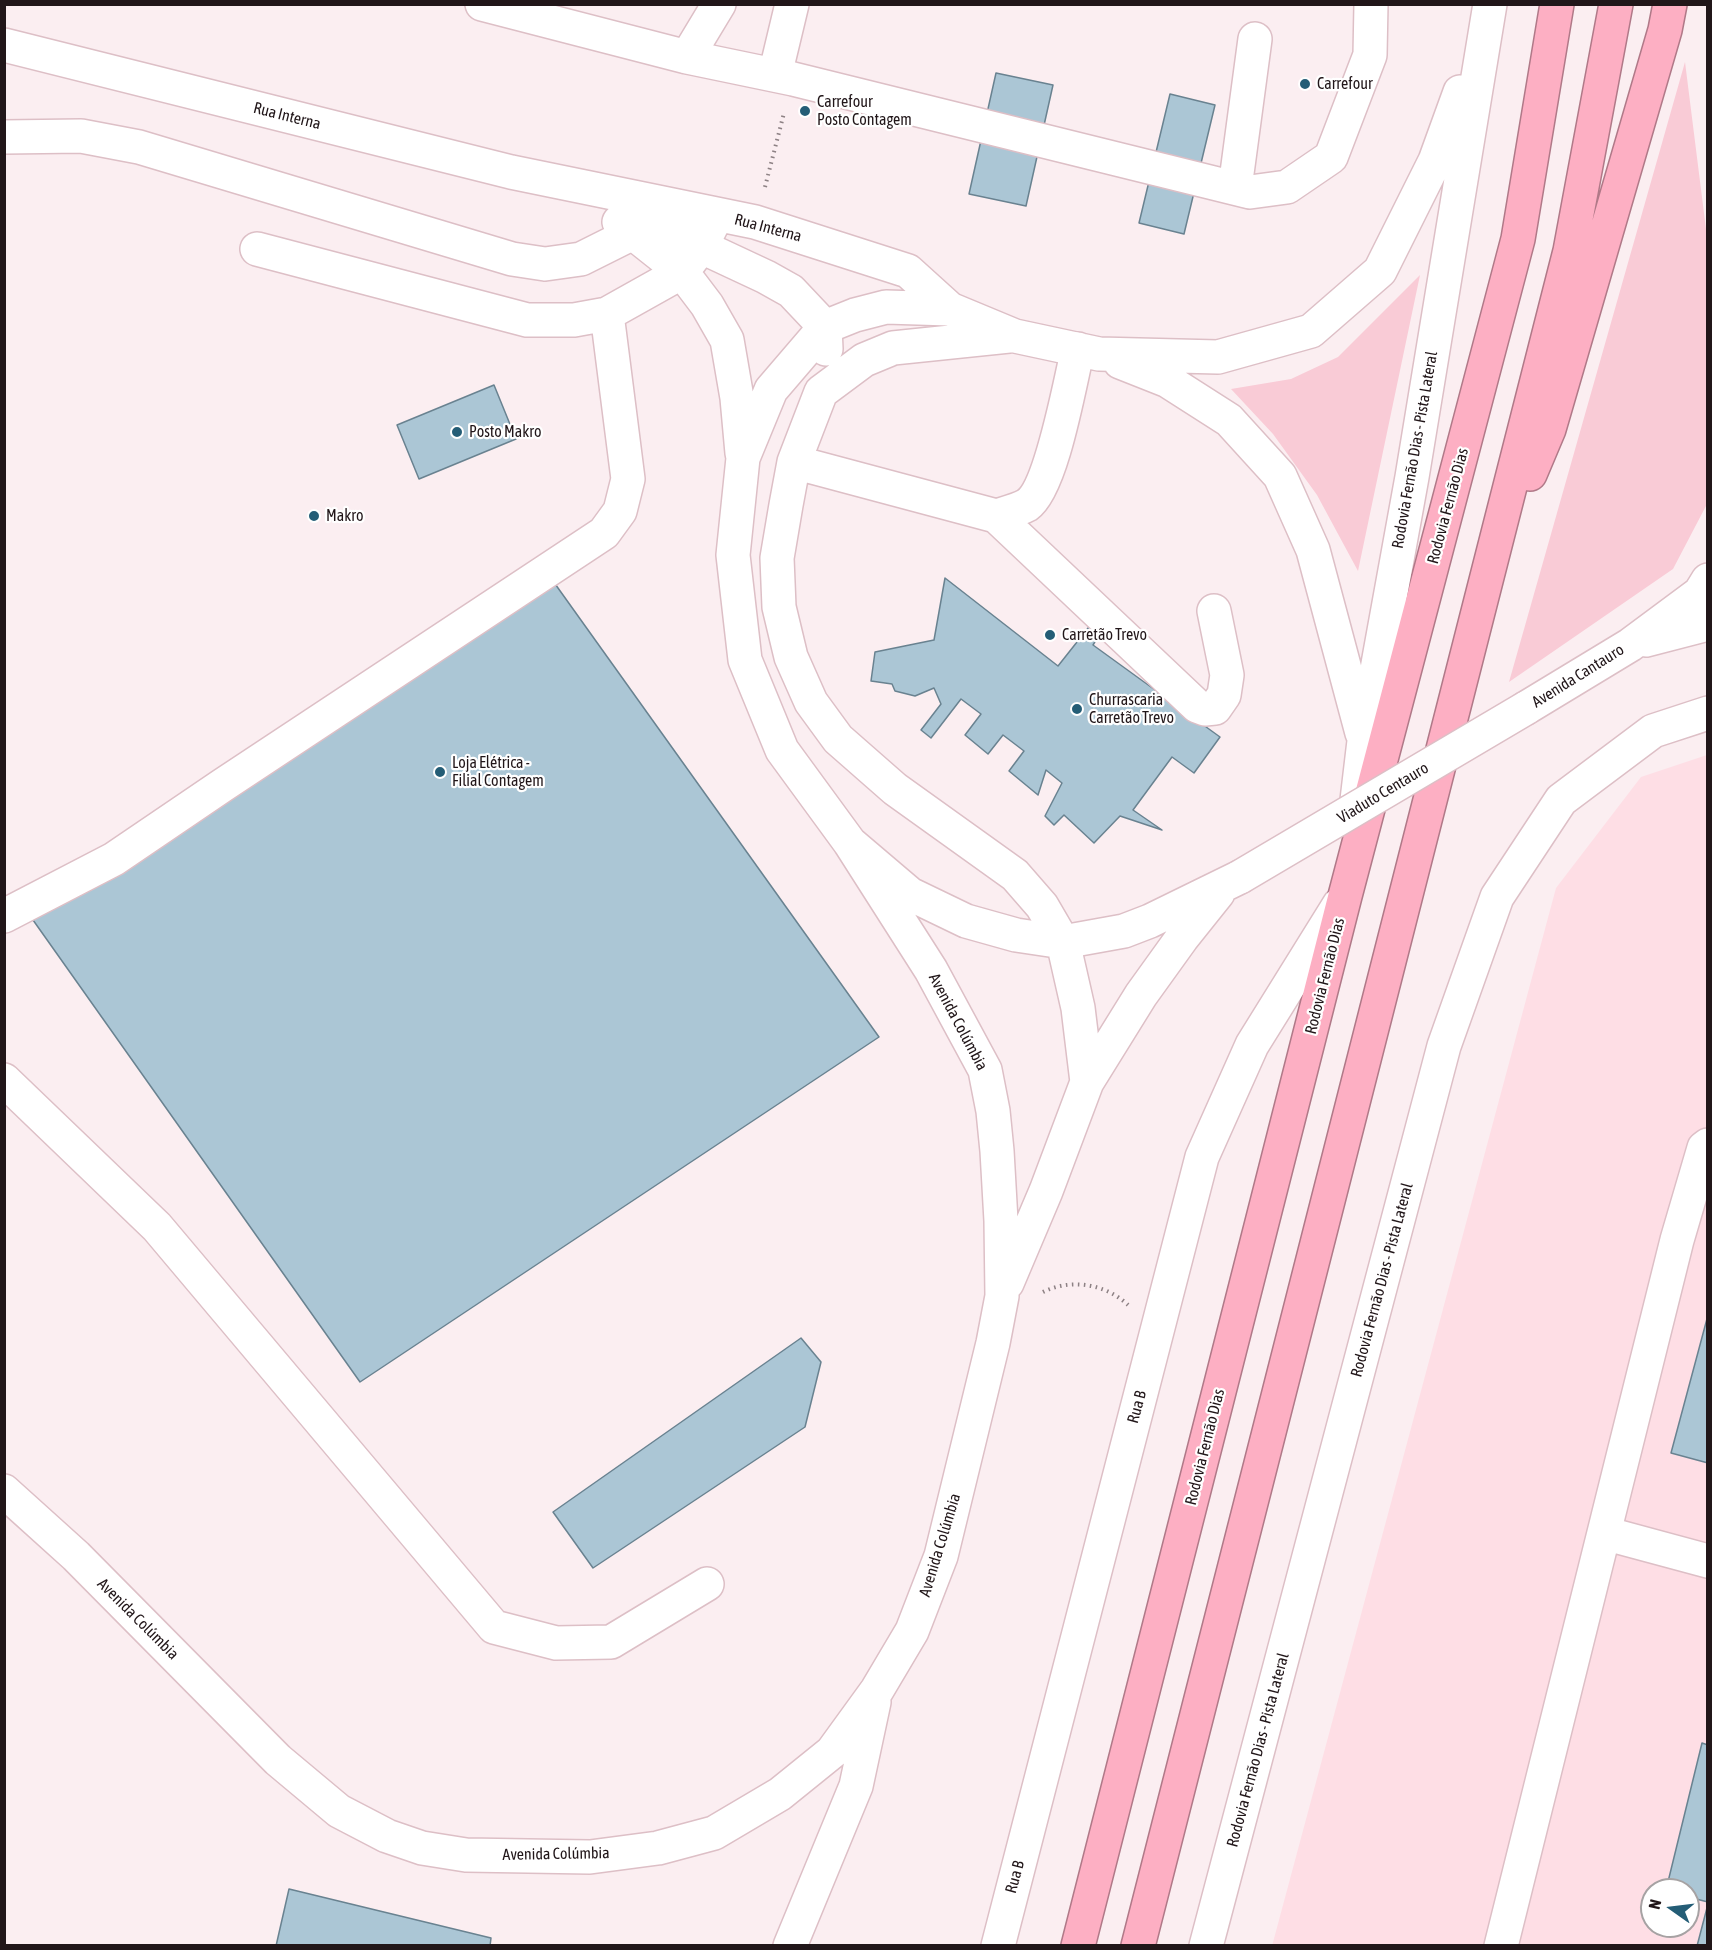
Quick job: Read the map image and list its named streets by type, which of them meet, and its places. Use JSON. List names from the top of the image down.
{
  "streets": {
    "highway": ["Rodovia Fernão Dias"],
    "street": [
      "Rua Interna",
      "Rodovia Fernão Dias - Pista Lateral",
      "Avenida Cantauro",
      "Viaduto Centauro",
      "Avenida Colúmbia",
      "Rua B"
    ]
  },
  "crossings": [
    ["Rodovia Fernão Dias - Pista Lateral", "Rodovia Fernão Dias"],
    ["Rodovia Fernão Dias - Pista Lateral", "Rua B"],
    ["Rodovia Fernão Dias", "Rua B"],
    ["Avenida Cantauro", "Viaduto Centauro"],
    ["Viaduto Centauro", "Avenida Colúmbia"]
  ],
  "places": [
    "Carrefour",
    "Carrefour Posto Contagem",
    "Posto Makro",
    "Makro",
    "Carretão Trevo",
    "Churrascaria Carretão Trevo",
    "Loja Elétrica - Filial Contagem"
  ],
  "north": "left"
}
